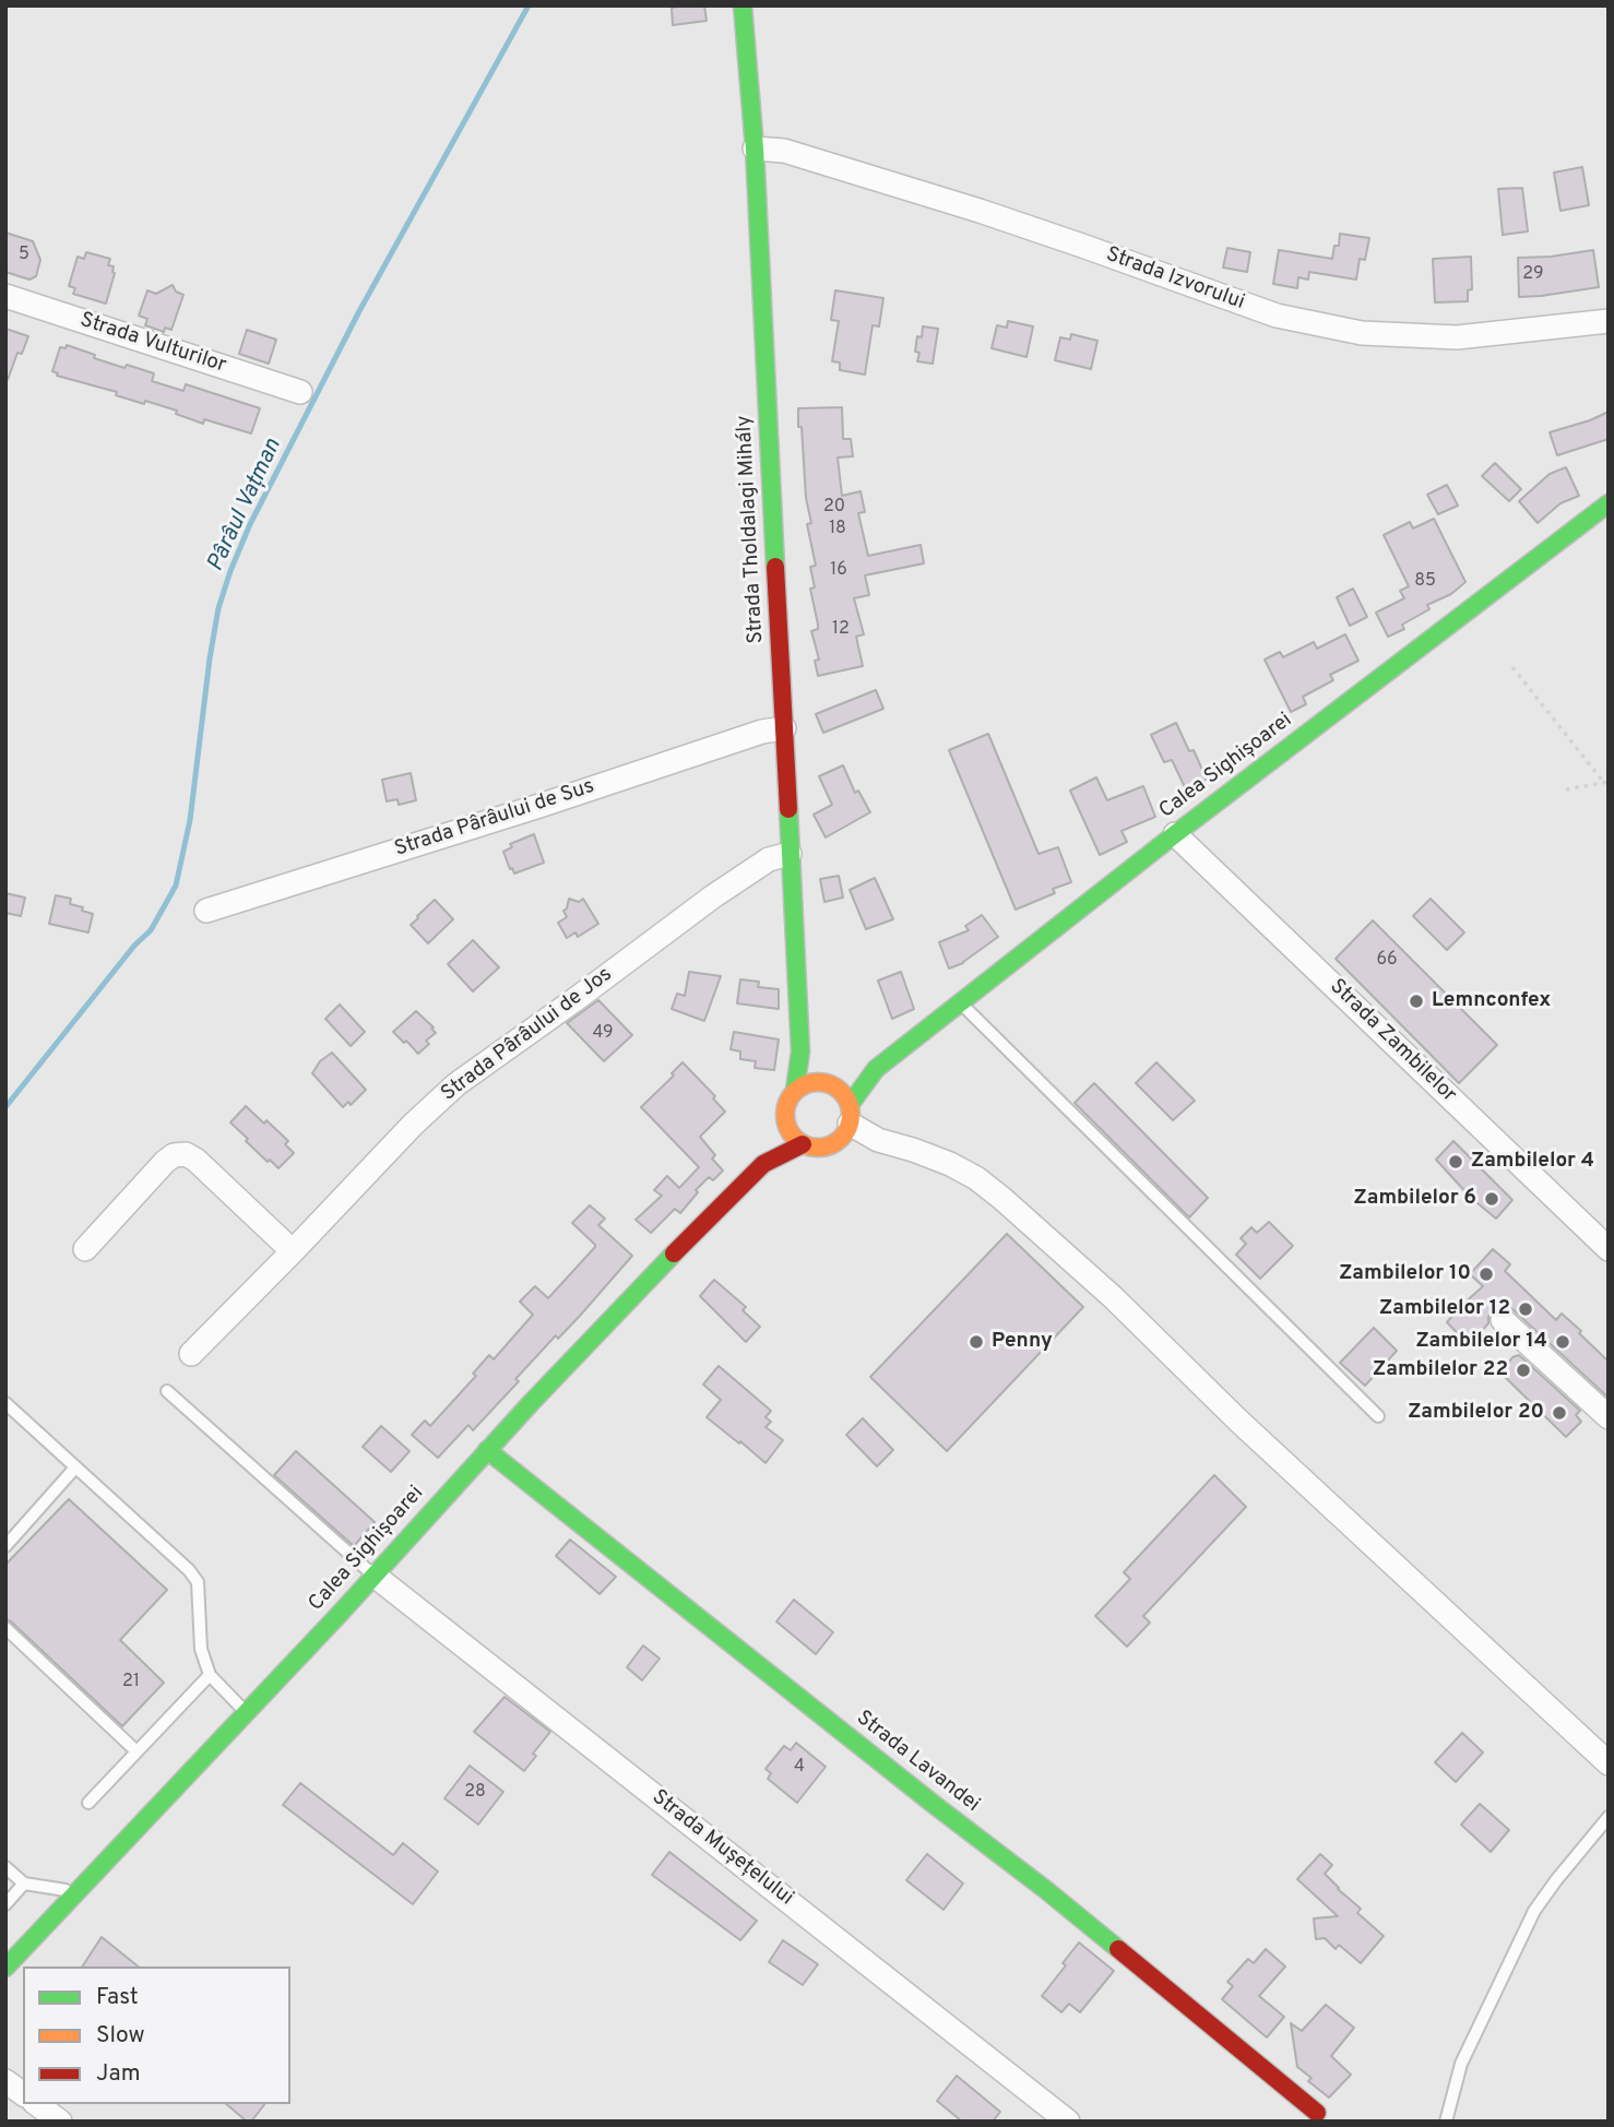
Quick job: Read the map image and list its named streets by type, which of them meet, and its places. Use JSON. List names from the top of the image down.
{
  "streets": {
    "main road": ["Strada Tholdalagi Mihály", "Calea Sighișoarei", "Strada Lavandei"],
    "street": [
      "Strada Izvorului",
      "Strada Vulturilor",
      "Strada Pârâului de Sus",
      "Strada Pârâului de Jos",
      "Strada Zambilelor",
      "Strada Mușețelului"
    ]
  },
  "crossings": [
    ["Strada Izvorului", "Strada Tholdalagi Mihály"],
    ["Strada Tholdalagi Mihály", "Calea Sighișoarei"],
    ["Strada Tholdalagi Mihály", "Strada Pârâului de Sus"],
    ["Strada Tholdalagi Mihály", "Strada Pârâului de Jos"],
    ["Calea Sighișoarei", "Strada Zambilelor"],
    ["Calea Sighișoarei", "Strada Lavandei"],
    ["Calea Sighișoarei", "Strada Mușețelului"]
  ],
  "water": ["Pârâul Vațman"],
  "places": [
    "Lemnconfex",
    "Zambilelor 4",
    "Zambilelor 6",
    "Zambilelor 10",
    "Zambilelor 12",
    "Penny",
    "Zambilelor 14",
    "Zambilelor 22",
    "Zambilelor 20"
  ],
  "house_numbers": [
    "5",
    "29",
    "20",
    "18",
    "16",
    "85",
    "12",
    "66",
    "49",
    "21",
    "4",
    "28"
  ],
  "legend": ["Fast", "Slow", "Jam"]
}
